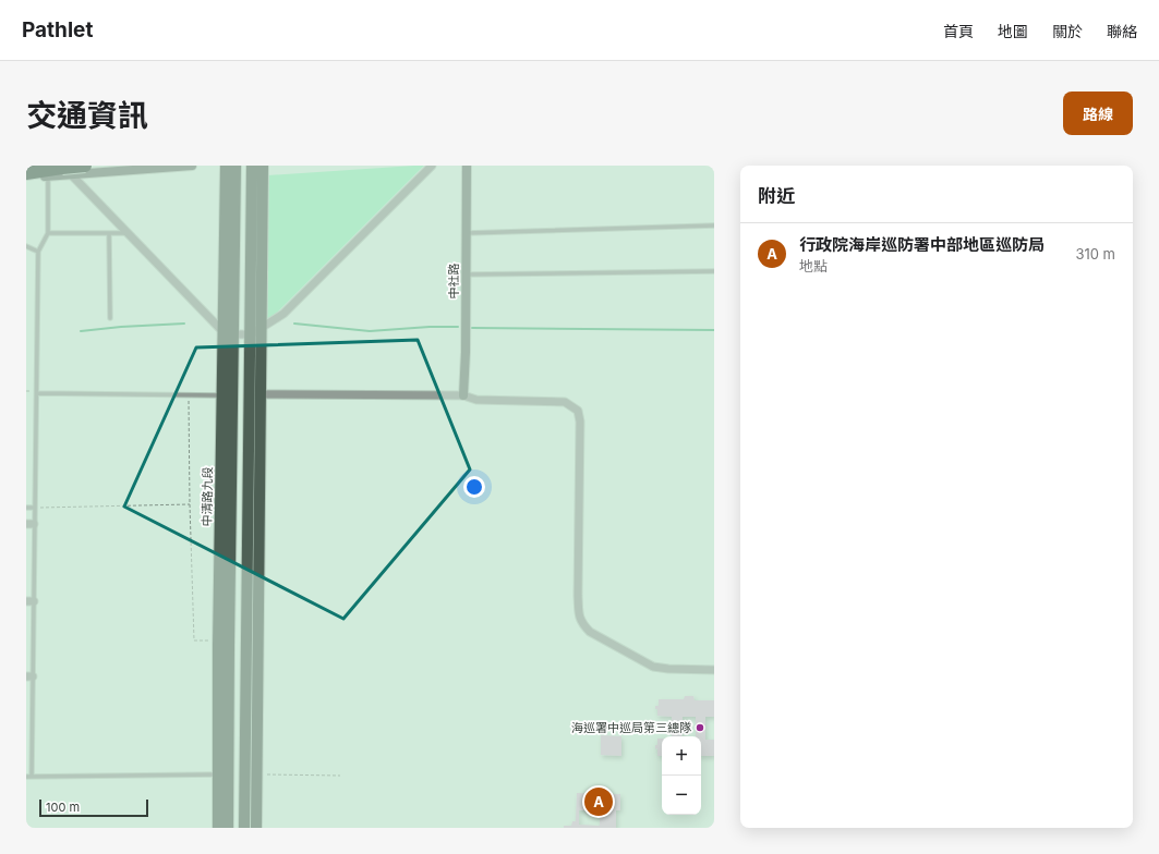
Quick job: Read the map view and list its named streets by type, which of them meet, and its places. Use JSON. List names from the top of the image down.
{
  "streets": {
    "main road": ["中清路九段"],
    "street": ["中社路"]
  },
  "places": ["海巡署中巡局第三總隊"],
  "scale_bar": "100 m",
  "page": {
    "header": "Pathlet",
    "nav": [
      "首頁",
      "地圖",
      "關於",
      "聯絡"
    ],
    "title": "交通資訊",
    "buttons": "路線",
    "heading": "附近",
    "list": [
      {
        "mark": "A",
        "name": "行政院海岸巡防署中部地區巡防局",
        "note": "地點",
        "value": "310 m"
      }
    ],
    "map_buttons": ["+", "−"],
    "pins": "A",
    "scale": "100 m"
  }
}
